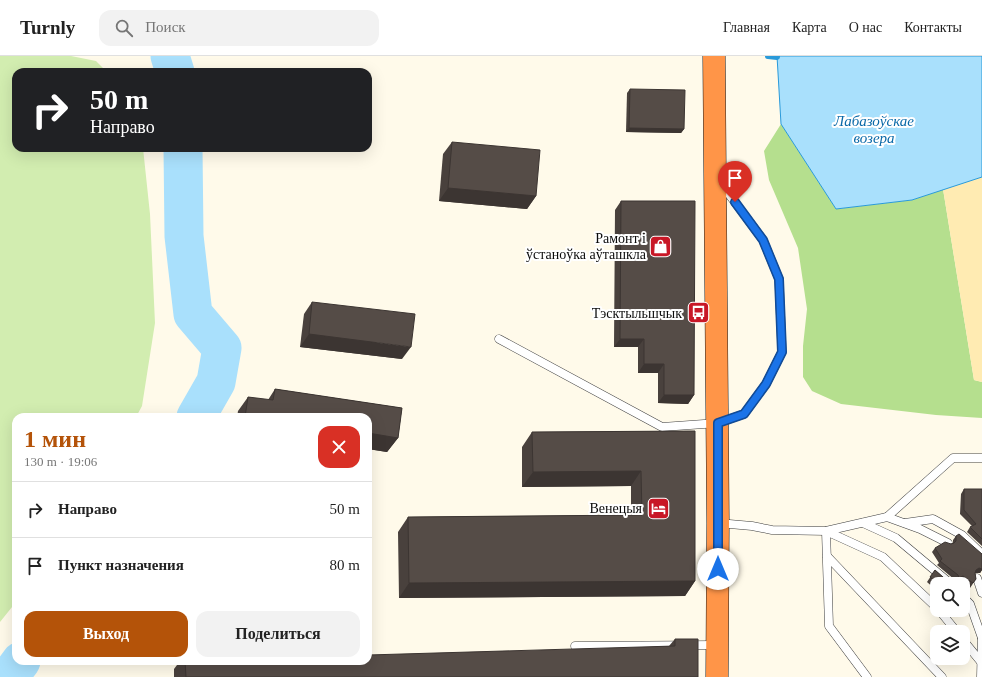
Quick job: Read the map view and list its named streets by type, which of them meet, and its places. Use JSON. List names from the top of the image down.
{
  "water": ["Лабазоўскае возера"],
  "places": {
    "shop": ["Рамонт і ўстаноўка аўташкла"],
    "bus stop": ["Тэсктыльшчык"],
    "hotel": ["Венецыя"]
  },
  "page": {
    "header": "Turnly",
    "search": "Поиск",
    "nav": [
      "Главная",
      "Карта",
      "О нас",
      "Контакты"
    ],
    "turn": ["50 m", "Направо"],
    "heading": ["1 мин", "130 m · 19:06"],
    "list": [
      {
        "name": "Направо",
        "value": "50 m"
      },
      {
        "name": "Пункт назначения",
        "value": "80 m"
      }
    ],
    "buttons": ["Выход", "Поделиться"]
  }
}
